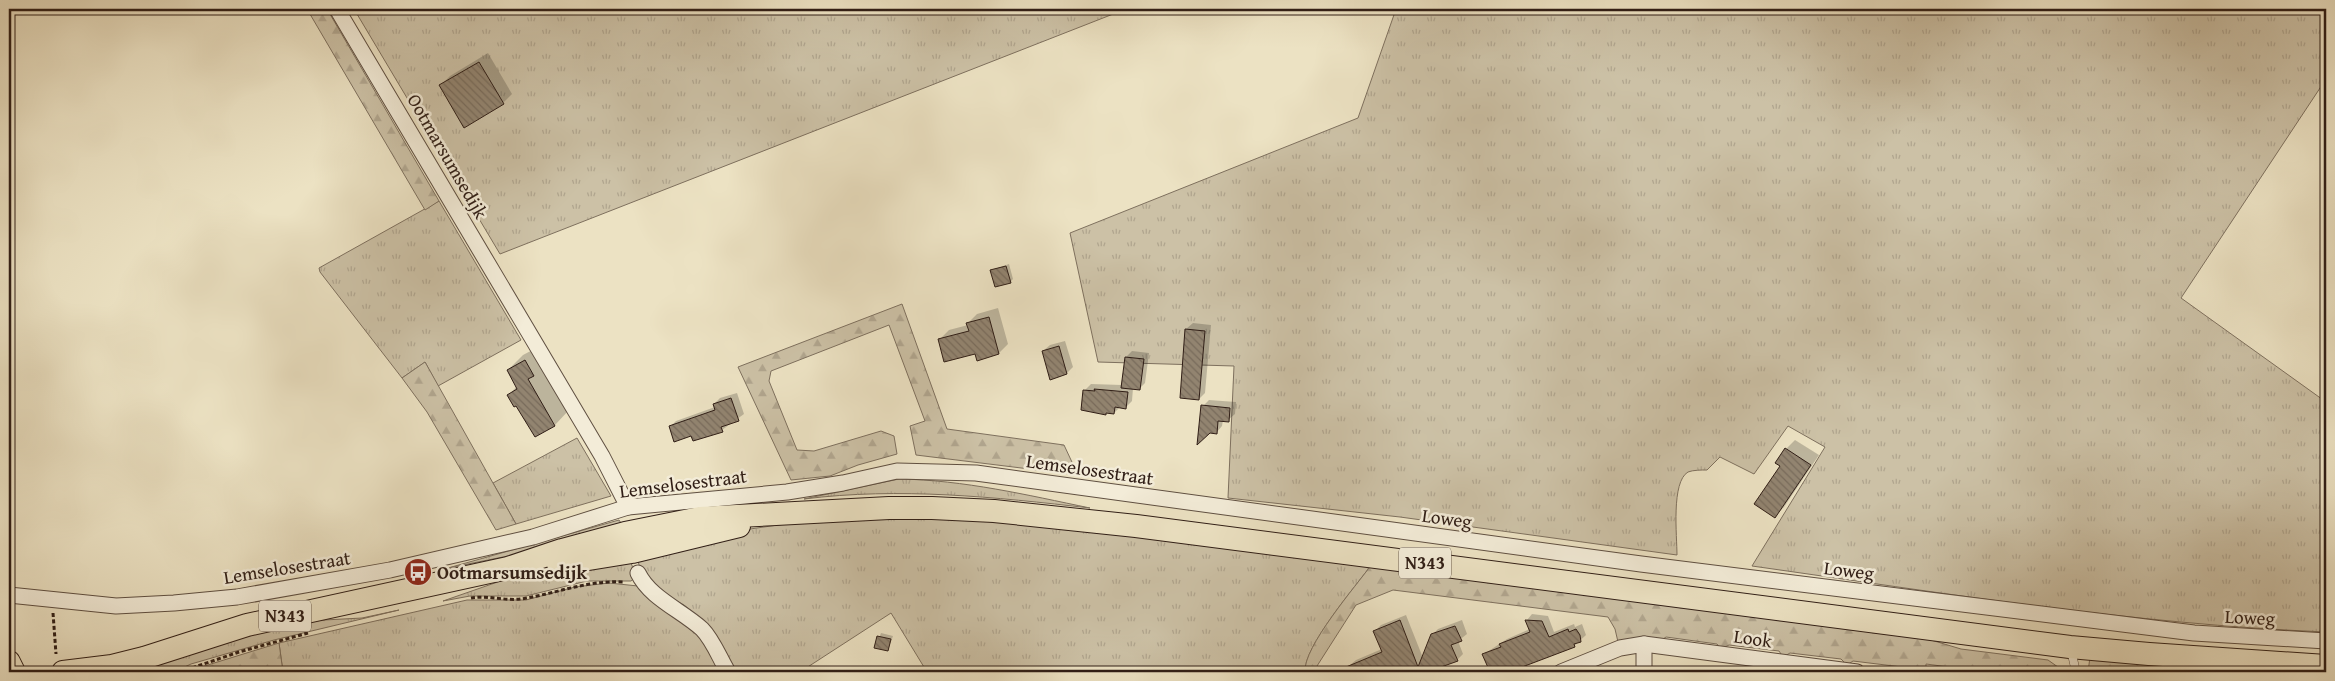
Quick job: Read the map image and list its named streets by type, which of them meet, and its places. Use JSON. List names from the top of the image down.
{
  "streets": {
    "main road": ["N343"],
    "street": [
      "Ootmarsumsedijk",
      "Lemselosestraat",
      "Loweg",
      "Look"
    ]
  },
  "crossings": [
    ["Ootmarsumsedijk", "Lemselosestraat"],
    ["Lemselosestraat", "Loweg"]
  ],
  "places": {
    "bus stop": ["Ootmarsumsedijk"]
  }
}
